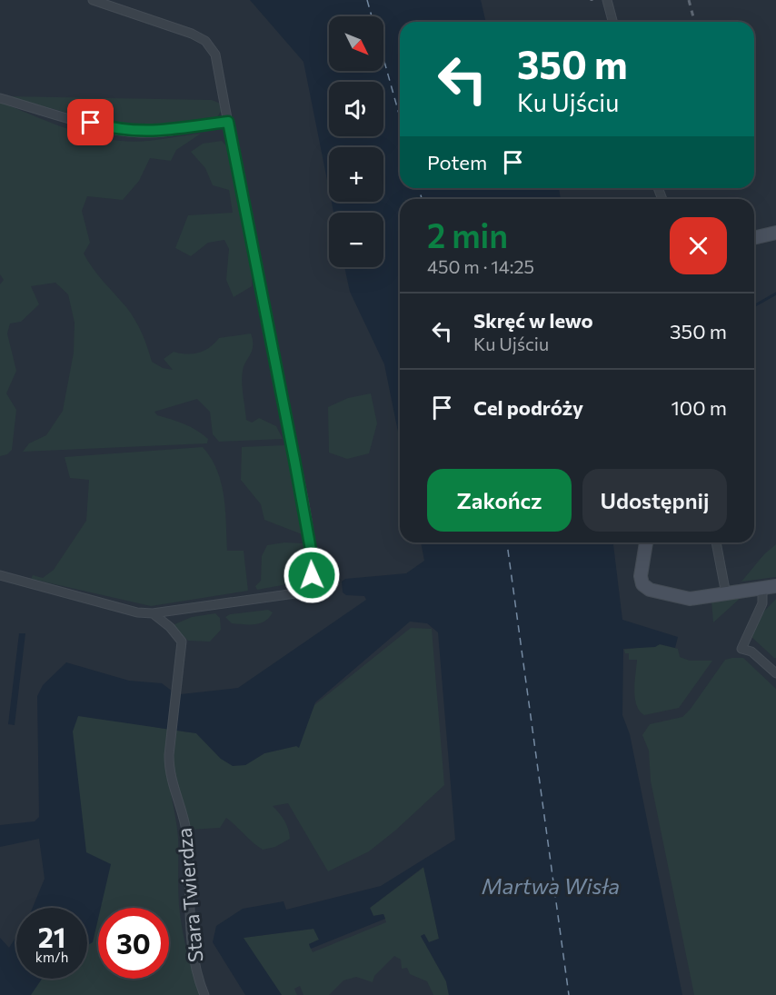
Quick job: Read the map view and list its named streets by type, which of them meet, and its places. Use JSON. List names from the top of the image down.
{
  "streets": {
    "street": ["Stara Twierdza"]
  },
  "water": ["Martwa Wisła"],
  "north": "bottom right",
  "page": {
    "map_buttons": ["+", "−"],
    "turn": ["350 m", "Ku Ujściu"],
    "then": "Potem",
    "heading": ["2 min", "450 m · 14:25"],
    "list": [
      {
        "name": "Skręć w lewo",
        "note": "Ku Ujściu",
        "value": "350 m"
      },
      {
        "name": "Cel podróży",
        "value": "100 m"
      }
    ],
    "buttons": ["Zakończ", "Udostępnij"],
    "speed": "21 km/h",
    "limit": "30"
  }
}
